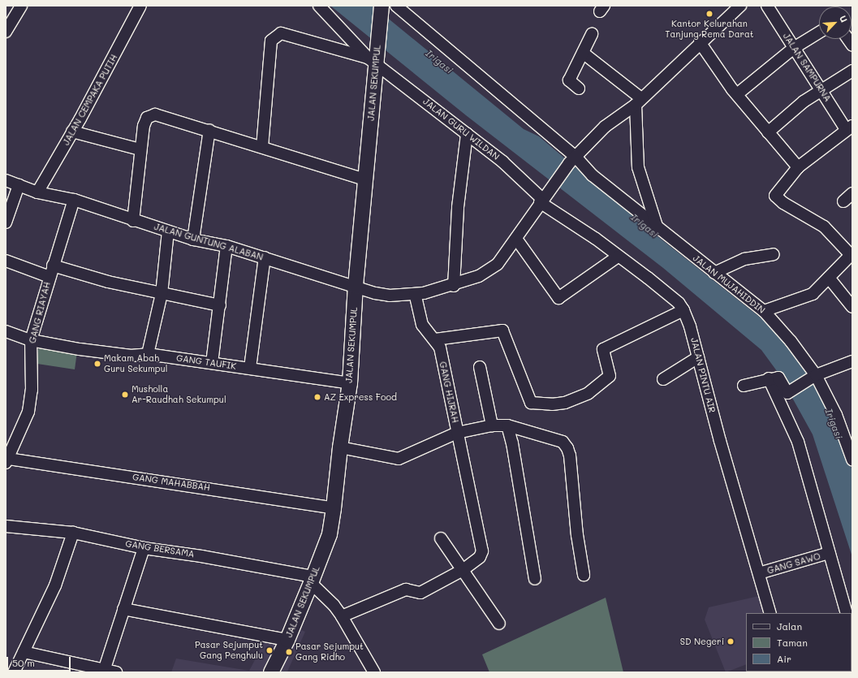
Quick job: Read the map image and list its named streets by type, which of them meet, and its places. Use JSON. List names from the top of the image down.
{
  "streets": {
    "main road": ["JALAN SEKUMPUL"],
    "street": [
      "JALAN SAMPURNA",
      "JALAN CEMPAKA PUTIH",
      "JALAN GURU WILDAN",
      "JALAN GUNTUNG ALABAN",
      "JALAN MUJAHIDDIN",
      "GANG RIAYAH",
      "GANG TAUFIK",
      "JALAN PINTU AIR",
      "GANG HIJRAH",
      "GANG MAHABBAH",
      "GANG BERSAMA",
      "GANG SAWO"
    ]
  },
  "crossings": [
    ["JALAN SEKUMPUL", "JALAN GURU WILDAN"],
    ["JALAN SEKUMPUL", "JALAN GUNTUNG ALABAN"],
    ["JALAN SEKUMPUL", "GANG TAUFIK"],
    ["JALAN SEKUMPUL", "GANG HIJRAH"],
    ["JALAN SEKUMPUL", "GANG MAHABBAH"],
    ["JALAN SEKUMPUL", "GANG BERSAMA"],
    ["JALAN CEMPAKA PUTIH", "JALAN GUNTUNG ALABAN"],
    ["JALAN GURU WILDAN", "JALAN GUNTUNG ALABAN"],
    ["JALAN GURU WILDAN", "JALAN PINTU AIR"],
    ["JALAN GUNTUNG ALABAN", "JALAN MUJAHIDDIN"],
    ["JALAN GUNTUNG ALABAN", "GANG RIAYAH"],
    ["JALAN GUNTUNG ALABAN", "JALAN PINTU AIR"],
    ["JALAN GUNTUNG ALABAN", "GANG HIJRAH"],
    ["GANG RIAYAH", "GANG TAUFIK"],
    ["GANG RIAYAH", "GANG MAHABBAH"],
    ["JALAN PINTU AIR", "GANG SAWO"]
  ],
  "water": ["Irigasi"],
  "places": [
    "Kantor Kelurahan Tanjung Rema Darat",
    "Makam Abah Guru Sekumpul",
    "Musholla Ar-Raudhah Sekumpul",
    "AZ Express Food",
    "SD Negeri",
    "Pasar Sejumput Gang Penghulu",
    "Pasar Sejumput Gang Ridho"
  ],
  "legend": ["Jalan", "Taman", "Air"],
  "scale_bar": "50 m",
  "north": "top right"
}
